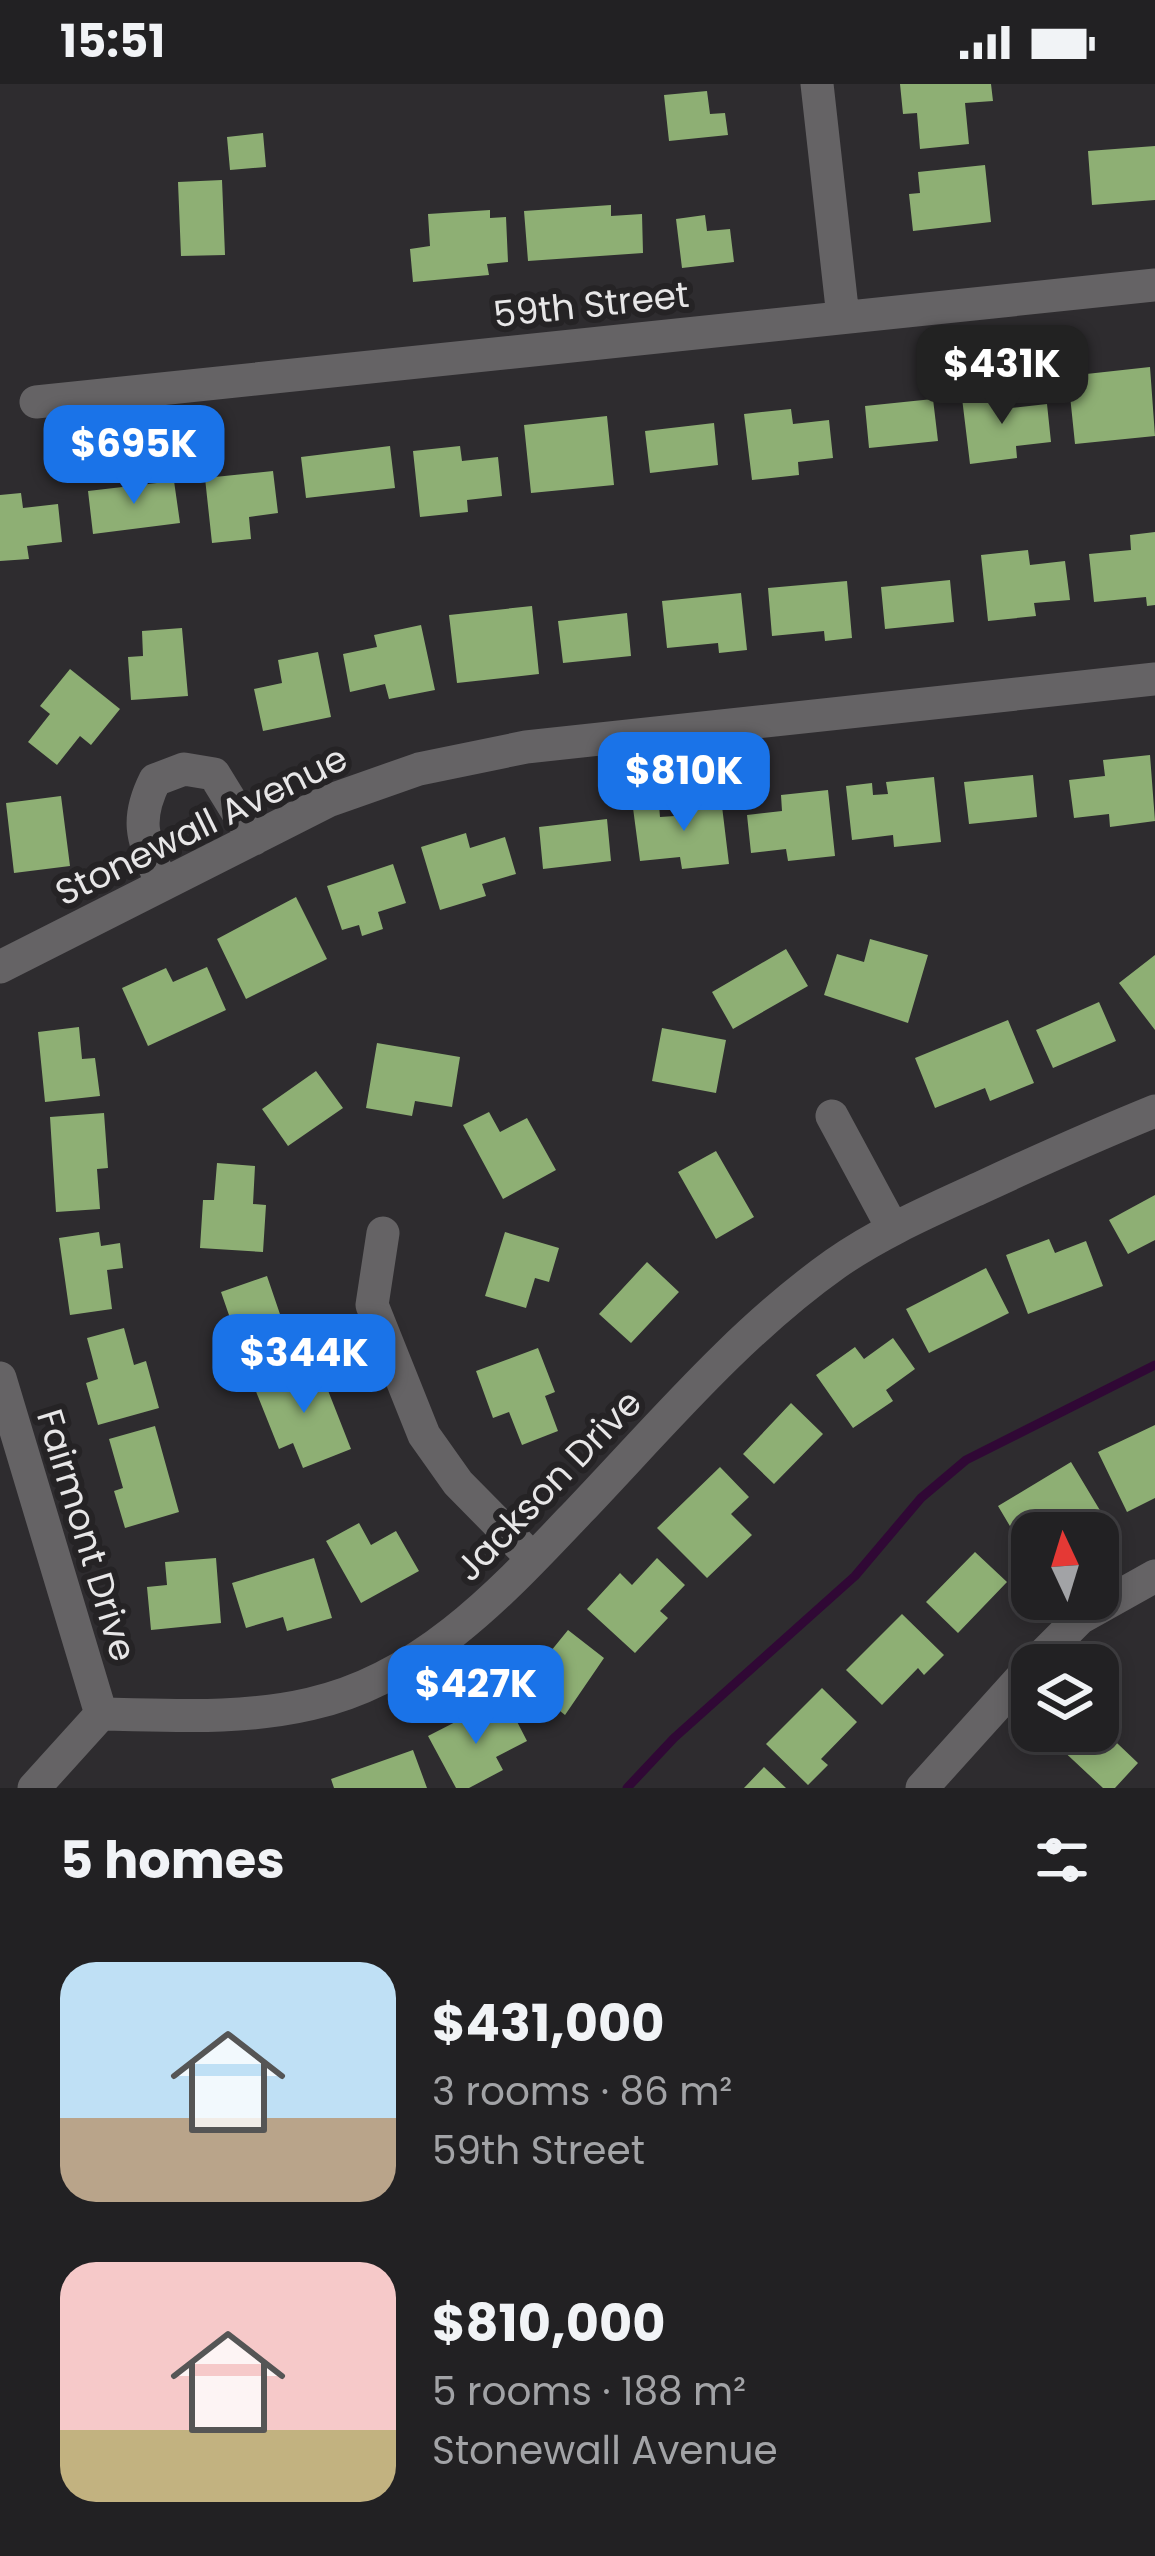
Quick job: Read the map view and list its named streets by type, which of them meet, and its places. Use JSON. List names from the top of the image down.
{
  "streets": {
    "street": [
      "59th Street",
      "Stonewall Avenue",
      "Jackson Drive",
      "Fairmont Drive"
    ]
  },
  "crossings": [
    ["Jackson Drive", "Fairmont Drive"]
  ],
  "north": "top",
  "page": {
    "status": "15:51",
    "price": [
      "$431K",
      "$695K",
      "$810K",
      "$344K",
      "$427K"
    ],
    "heading": "5 homes",
    "list": [
      {
        "name": "$431,000",
        "note": "3 rooms · 86 m² · 59th Street"
      },
      {
        "name": "$810,000",
        "note": "5 rooms · 188 m² · Stonewall Avenue"
      }
    ]
  }
}
